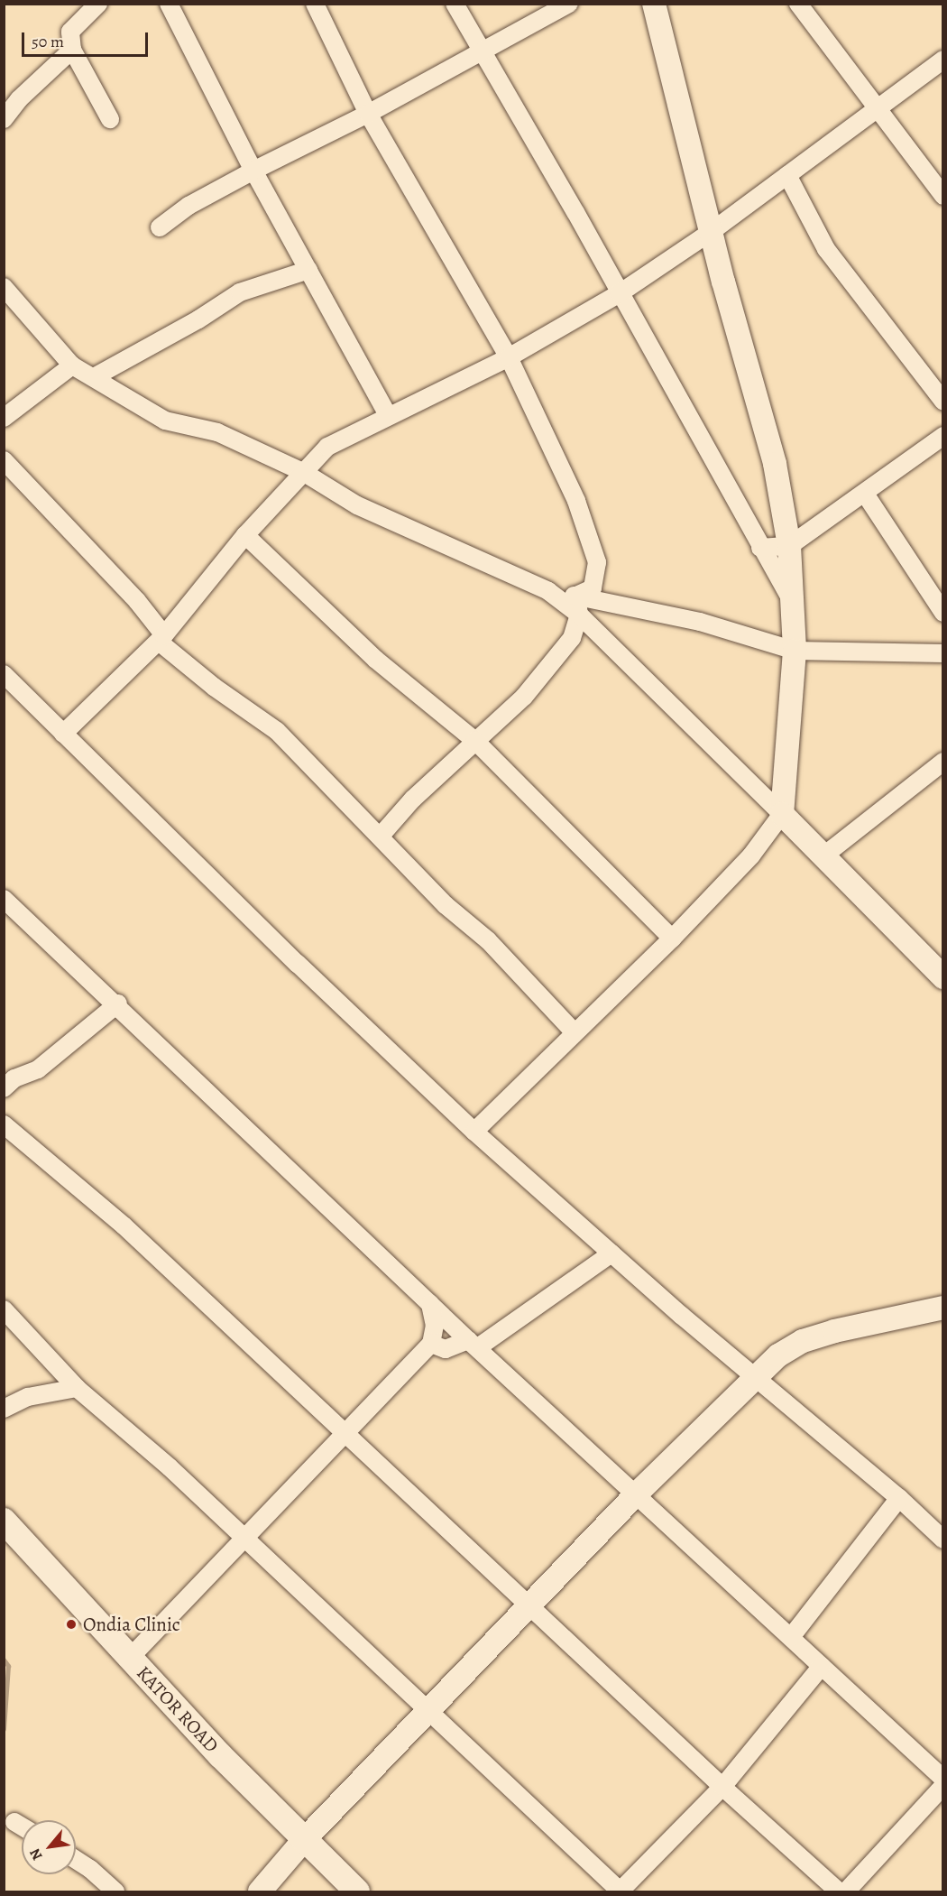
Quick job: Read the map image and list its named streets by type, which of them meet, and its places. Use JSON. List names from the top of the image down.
{
  "streets": {
    "main road": ["KATOR ROAD"]
  },
  "places": ["Ondia Clinic"],
  "scale_bar": "50 m",
  "north": "bottom left"
}
